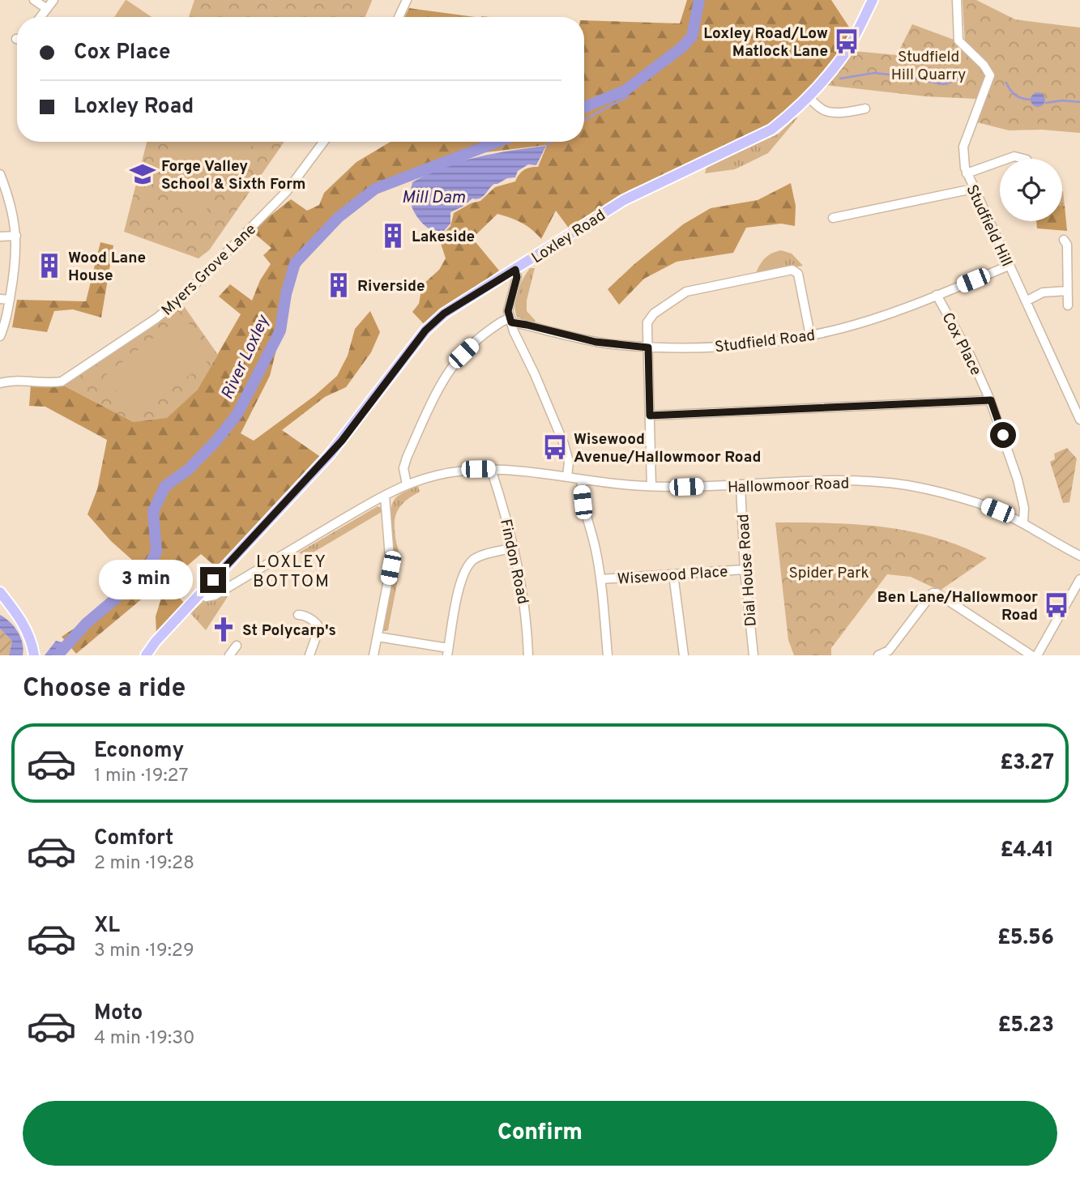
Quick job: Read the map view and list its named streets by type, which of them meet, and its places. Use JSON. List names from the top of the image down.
{
  "streets": {
    "main road": ["Loxley Road"],
    "street": [
      "Studfield Hill",
      "Myers Grove Lane",
      "Studfield Road",
      "Cox Place",
      "Hallowmoor Road",
      "Findon Road",
      "Dial House Road",
      "Wisewood Place"
    ]
  },
  "crossings": [
    ["Studfield Hill", "Studfield Road"],
    ["Loxley Road", "Hallowmoor Road"],
    ["Studfield Road", "Cox Place"],
    ["Cox Place", "Hallowmoor Road"],
    ["Hallowmoor Road", "Findon Road"],
    ["Hallowmoor Road", "Dial House Road"],
    ["Dial House Road", "Wisewood Place"]
  ],
  "districts": ["LOXLEY BOTTOM"],
  "water": ["Mill Dam", "River Loxley"],
  "parks": ["Studfield Hill Quarry", "Spider Park"],
  "places": {
    "bus stop": ["Loxley Road/Low Matlock Lane", "Wisewood Avenue/Hallowmoor Road", "Ben Lane/Hallowmoor Road"],
    "school or university": ["Forge Valley School & Sixth Form"],
    "building": ["Lakeside", "Wood Lane House", "Riverside"],
    "church": ["St Polycarp's"]
  },
  "page": {
    "banner": ["Cox Place", "Loxley Road"],
    "bubble": "3 min",
    "heading": "Choose a ride",
    "list": [
      {
        "name": "Economy",
        "note": "1 min · 19:27",
        "value": "£3.27"
      },
      {
        "name": "Comfort",
        "note": "2 min · 19:28",
        "value": "£4.41"
      },
      {
        "name": "XL",
        "note": "3 min · 19:29",
        "value": "£5.56"
      },
      {
        "name": "Moto",
        "note": "4 min · 19:30",
        "value": "£5.23"
      }
    ],
    "buttons": "Confirm"
  }
}
